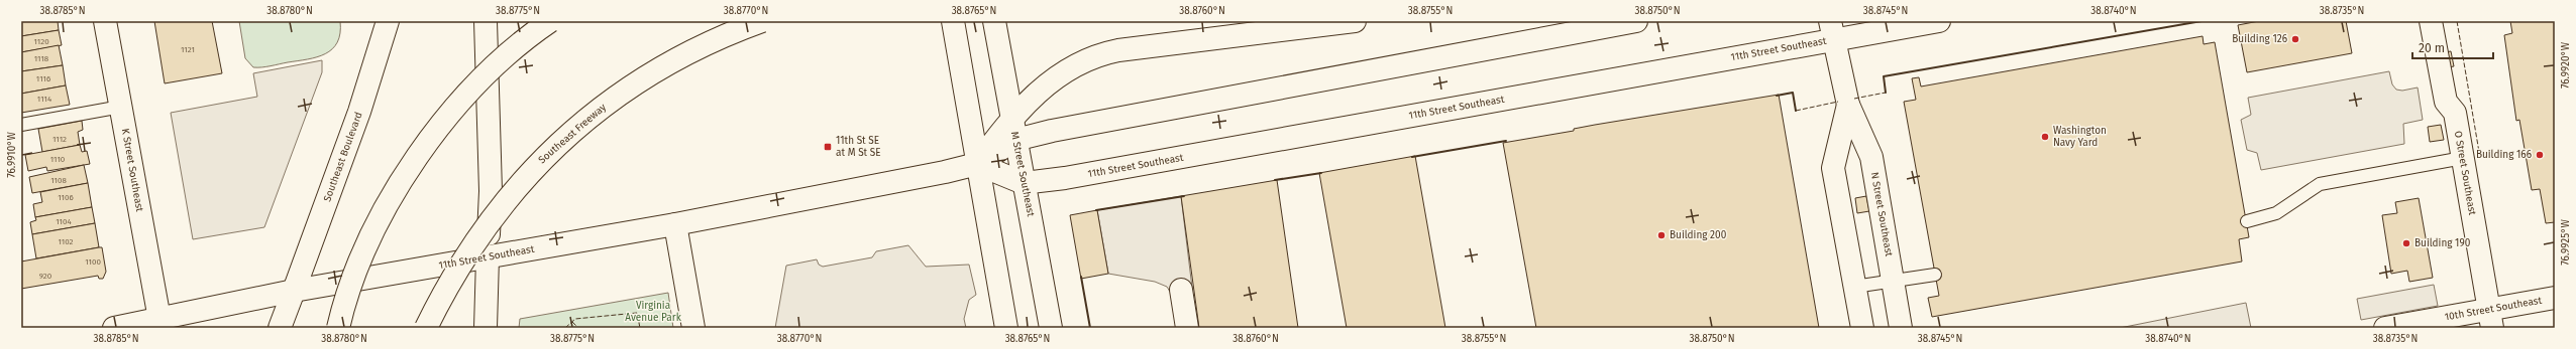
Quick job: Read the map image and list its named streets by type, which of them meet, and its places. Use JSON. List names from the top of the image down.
{
  "streets": {
    "main road": [
      "11th Street Southeast",
      "Southeast Freeway",
      "Southeast Boulevard",
      "K Street Southeast",
      "O Street Southeast",
      "M Street Southeast",
      "N Street Southeast",
      "10th Street Southeast"
    ]
  },
  "crossings": [
    ["11th Street Southeast", "Southeast Boulevard"],
    ["11th Street Southeast", "K Street Southeast"],
    ["11th Street Southeast", "M Street Southeast"],
    ["11th Street Southeast", "N Street Southeast"],
    ["O Street Southeast", "10th Street Southeast"]
  ],
  "parks": ["Virginia Avenue Park"],
  "places": {
    "other": [
      "Building 126",
      "Washington Navy Yard",
      "Building 166",
      "Building 200",
      "Building 190"
    ],
    "transit": ["11th St SE at M St SE"]
  },
  "house_numbers": [
    "1120",
    "1121",
    "1118",
    "1116",
    "1114",
    "1112",
    "1110",
    "1108",
    "1106",
    "1104",
    "1102",
    "1100",
    "920"
  ],
  "scale_bar": "20 m",
  "coordinates": [
    "38.8785°N",
    "38.8780°N",
    "38.8775°N",
    "38.8770°N",
    "38.8765°N",
    "38.8760°N",
    "38.8755°N",
    "38.8750°N",
    "38.8745°N",
    "38.8740°N",
    "38.8735°N",
    "76.9920°W",
    "76.9910°W",
    "76.9925°W"
  ]
}
